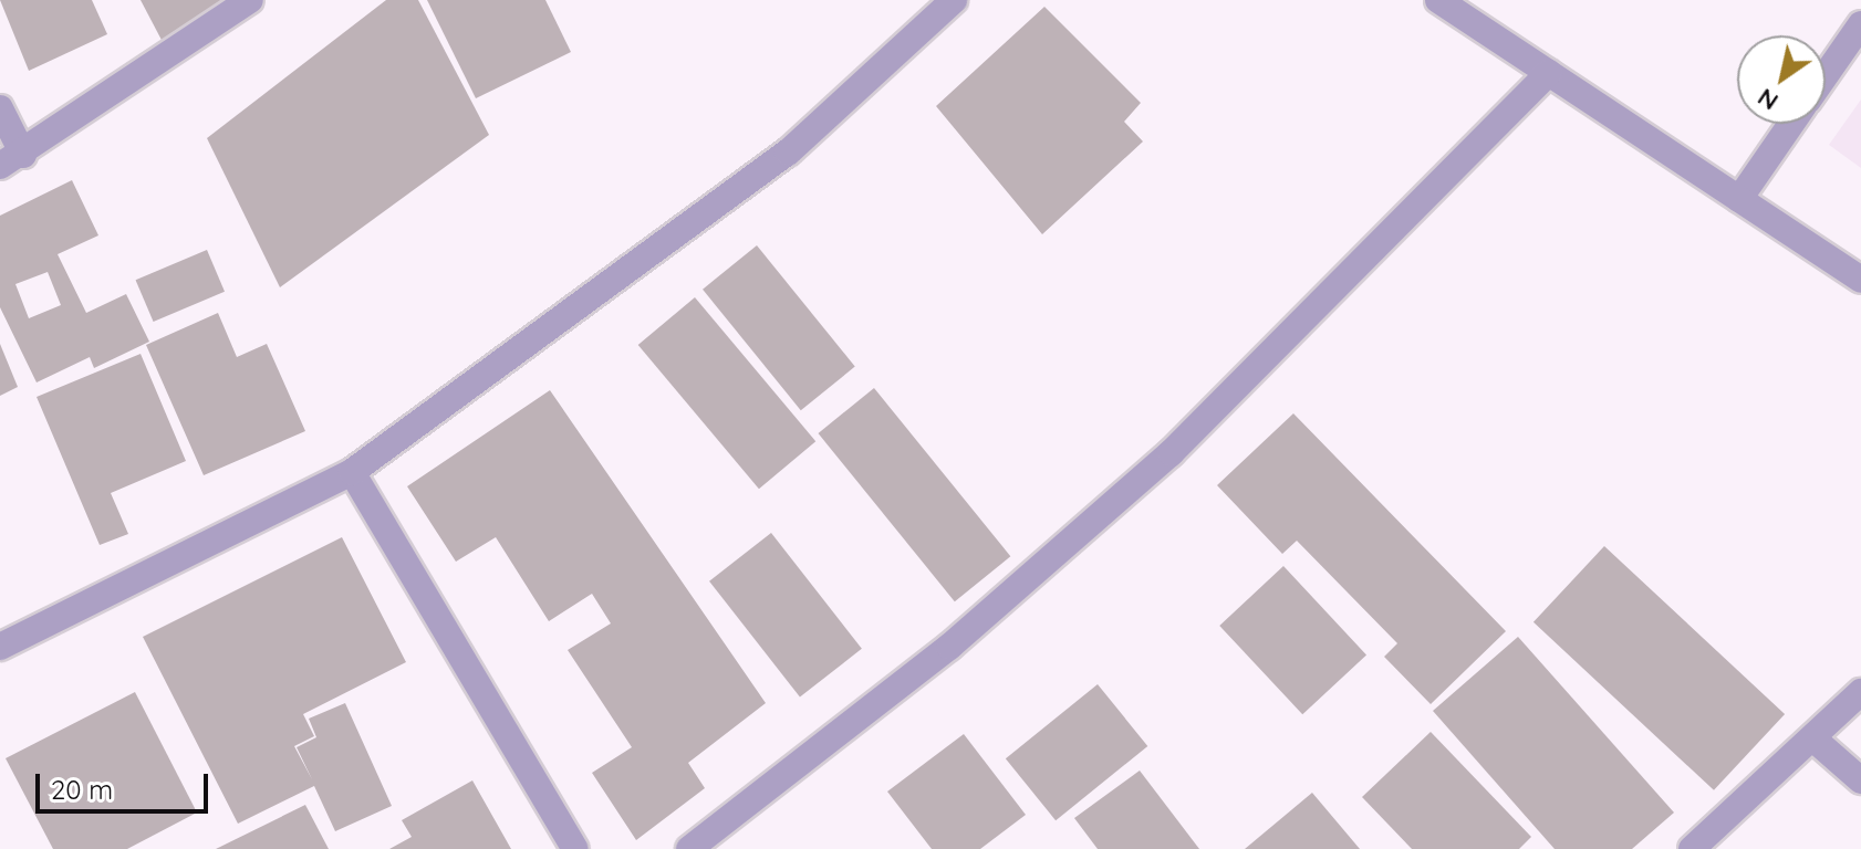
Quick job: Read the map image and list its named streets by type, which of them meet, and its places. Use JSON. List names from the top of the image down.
{
  "scale_bar": "20 m",
  "north": "bottom left"
}
